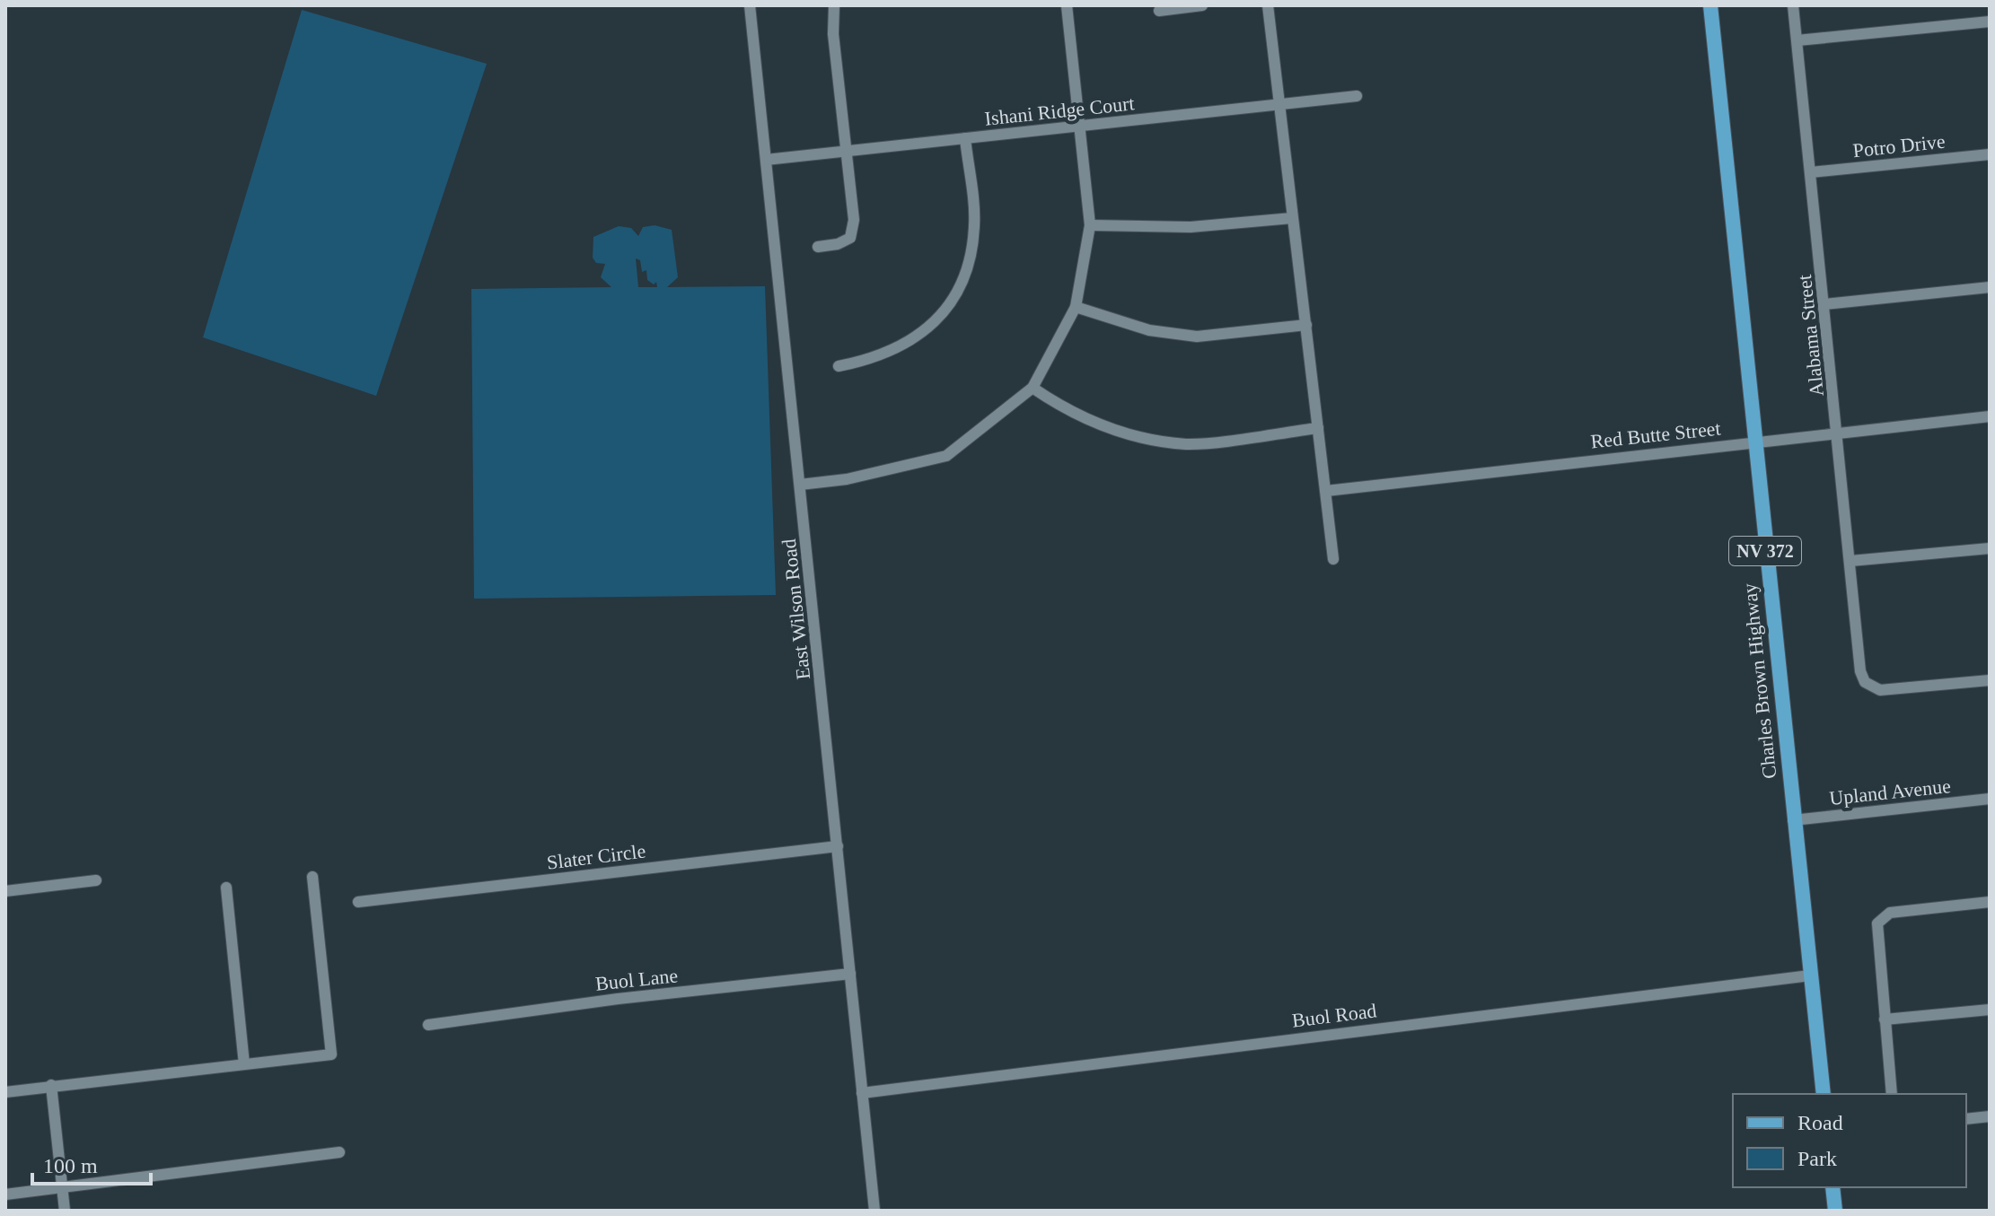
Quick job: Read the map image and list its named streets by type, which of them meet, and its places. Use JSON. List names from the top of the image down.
{
  "streets": {
    "main road": ["NV 372", "Charles Brown Highway"],
    "street": [
      "Ishani Ridge Court",
      "Potro Drive",
      "Alabama Street",
      "Red Butte Street",
      "East Wilson Road",
      "Upland Avenue",
      "Slater Circle",
      "Buol Lane",
      "Buol Road"
    ]
  },
  "crossings": [
    ["Ishani Ridge Court", "East Wilson Road"],
    ["Potro Drive", "Alabama Street"],
    ["Alabama Street", "Red Butte Street"],
    ["Red Butte Street", "Charles Brown Highway"],
    ["East Wilson Road", "Slater Circle"],
    ["East Wilson Road", "Buol Lane"],
    ["East Wilson Road", "Buol Road"],
    ["Charles Brown Highway", "Upland Avenue"],
    ["Charles Brown Highway", "Buol Road"]
  ],
  "legend": ["Road", "Park"],
  "scale_bar": "100 m"
}
